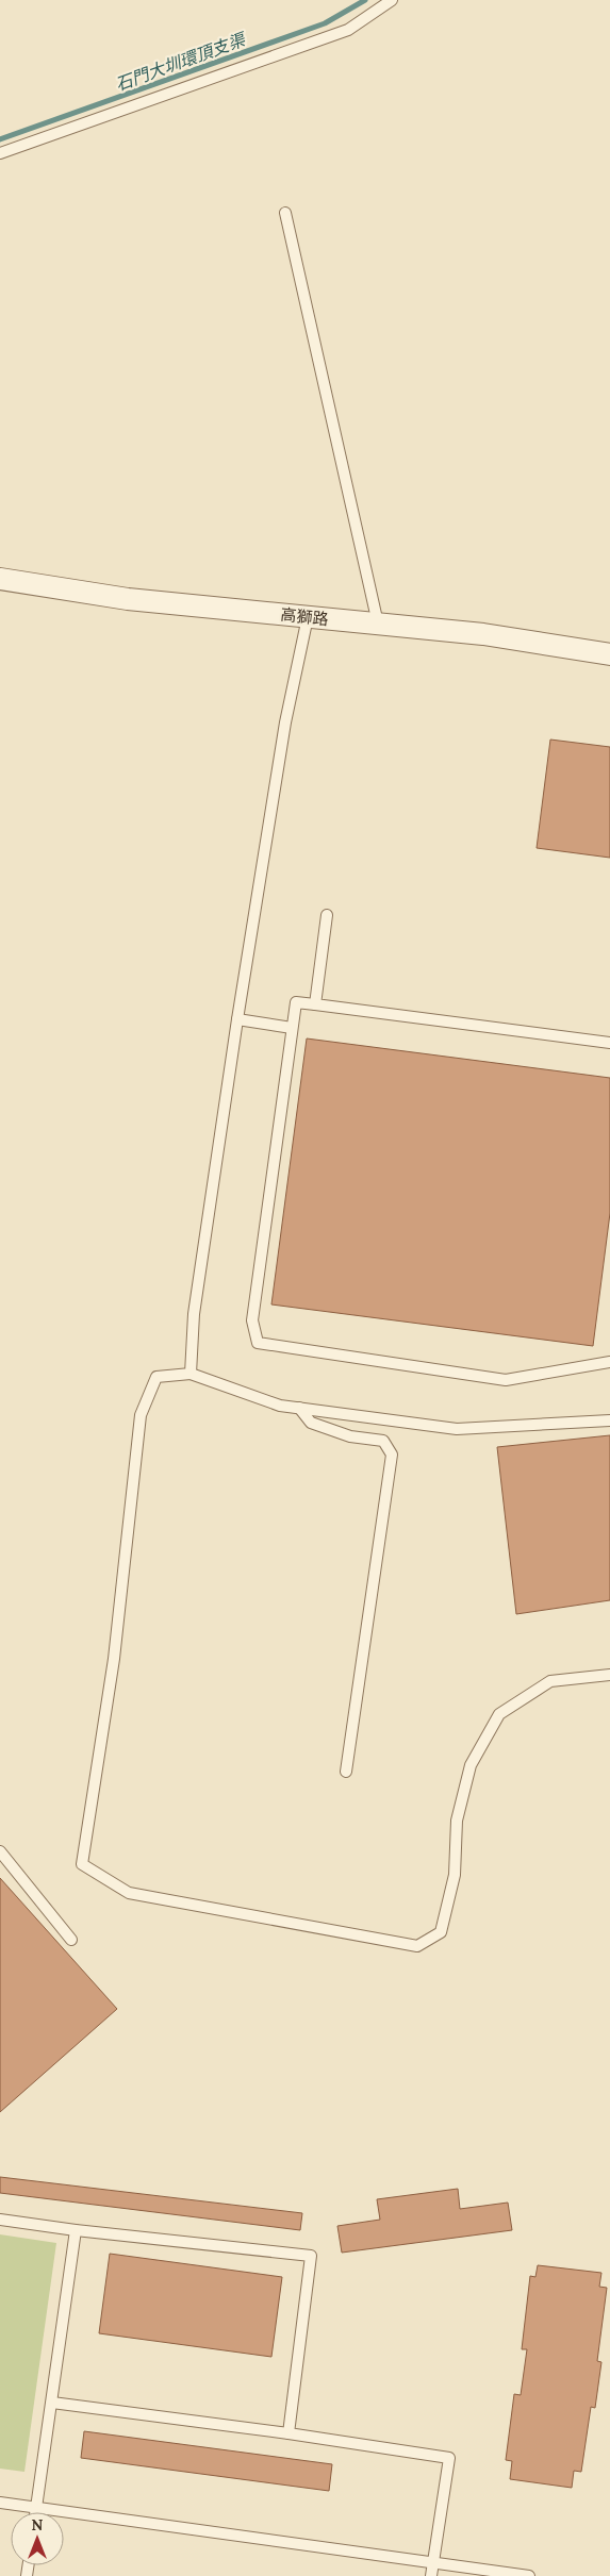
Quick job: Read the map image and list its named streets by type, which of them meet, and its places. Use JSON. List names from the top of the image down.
{
  "streets": {
    "street": ["高獅路"]
  },
  "water": ["石門大圳環頂支渠"],
  "north": "top"
}
